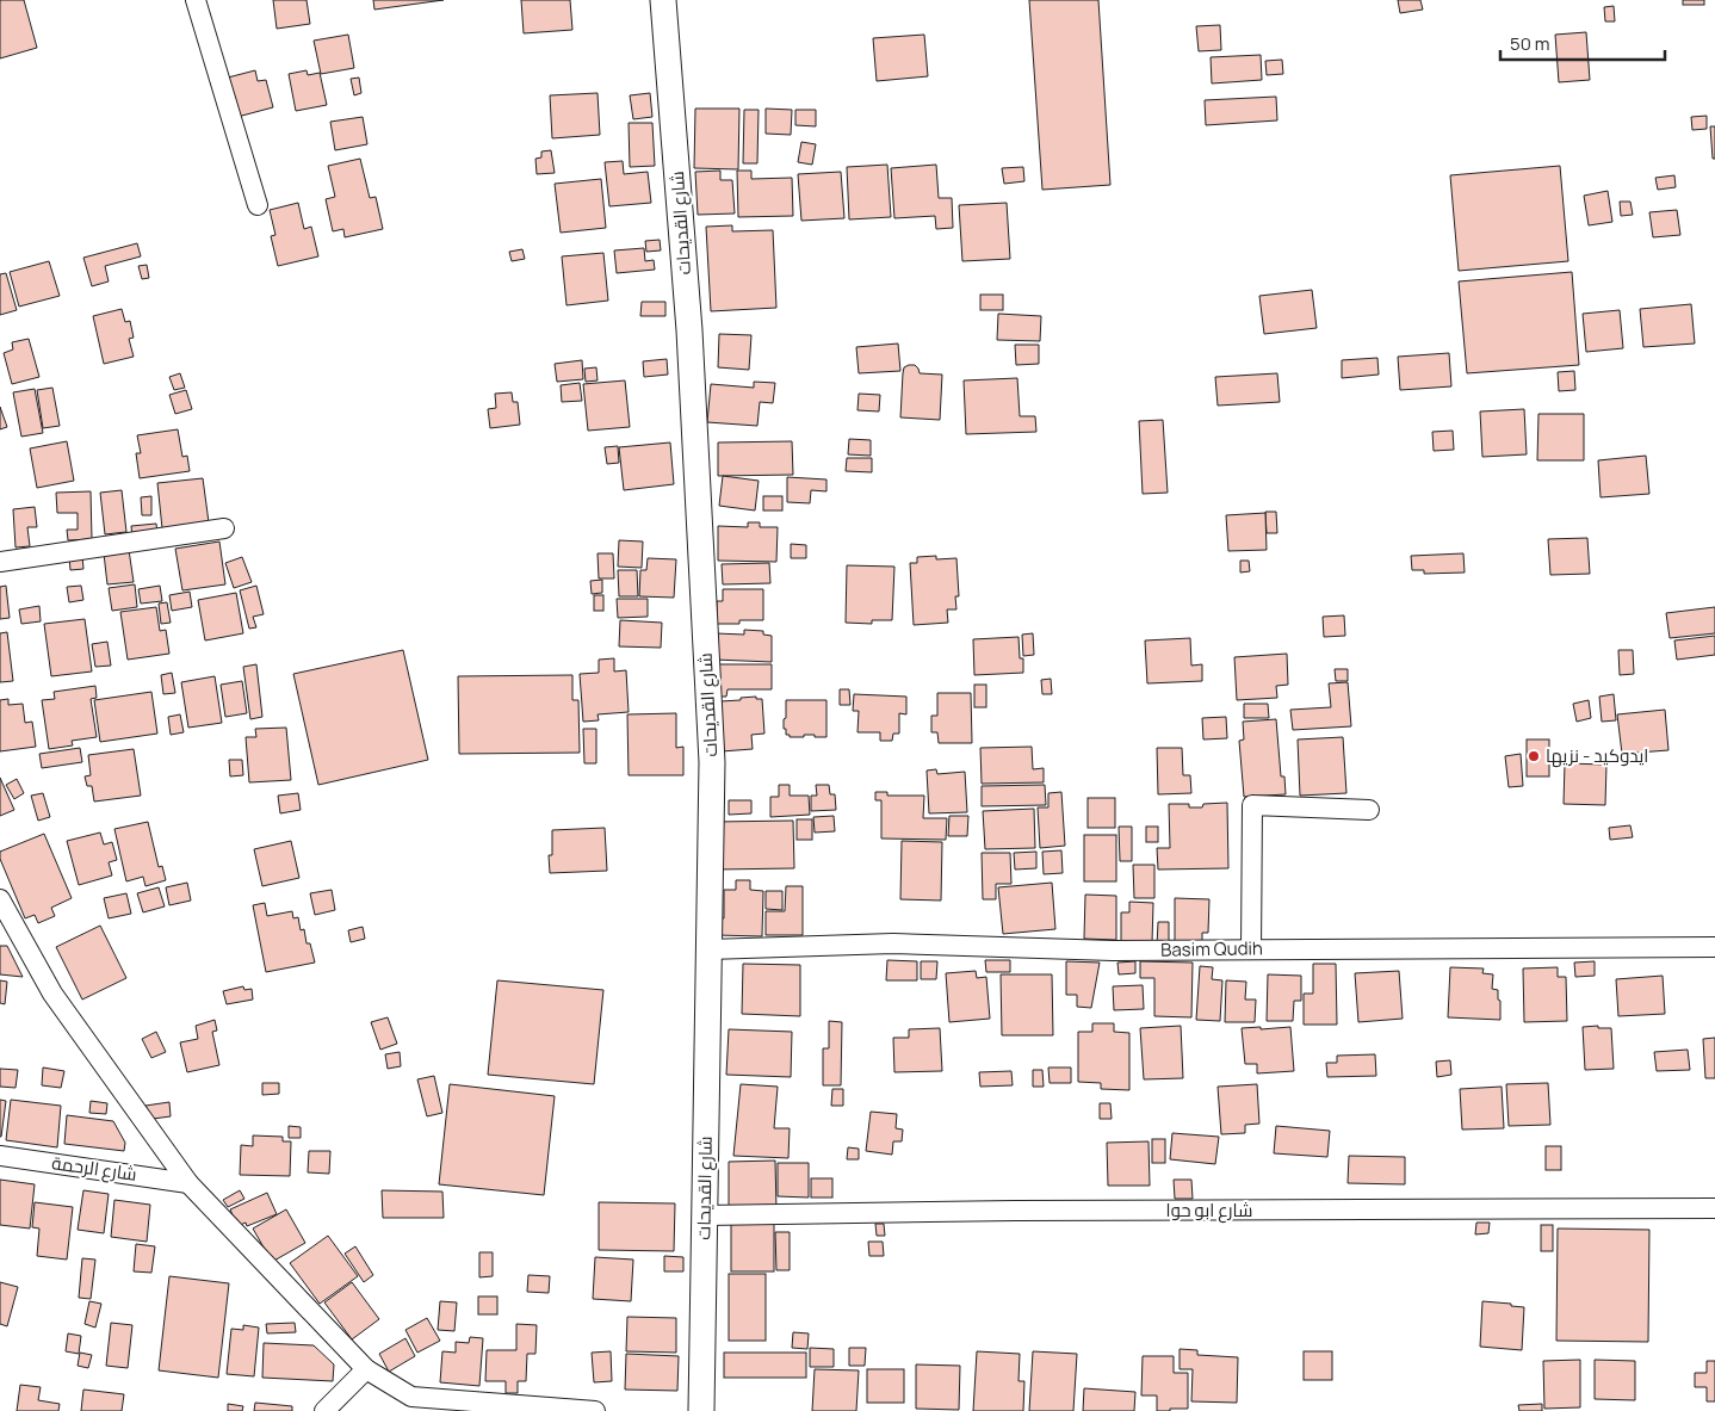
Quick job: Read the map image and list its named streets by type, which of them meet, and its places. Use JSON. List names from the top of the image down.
{
  "streets": {
    "street": [
      "شارع القديحات",
      "Basim Qudih",
      "شارع الرحمة",
      "شارع ابو حوا"
    ]
  },
  "crossings": [
    ["شارع القديحات", "Basim Qudih"],
    ["شارع القديحات", "شارع ابو حوا"]
  ],
  "places": ["ايدوكيد - نزيها"],
  "scale_bar": "50 m"
}
